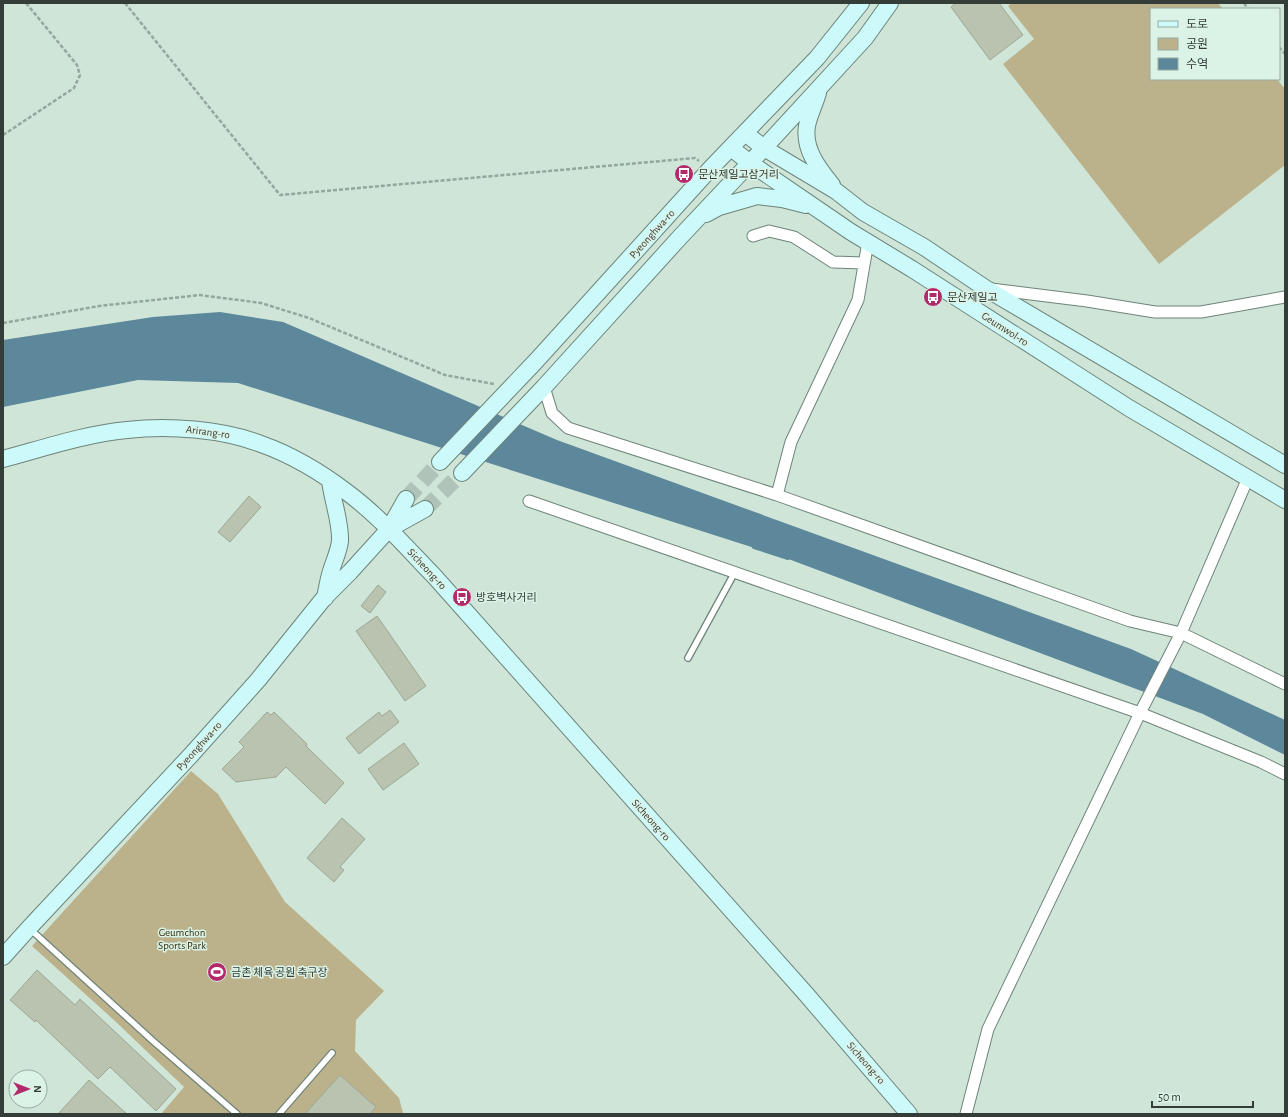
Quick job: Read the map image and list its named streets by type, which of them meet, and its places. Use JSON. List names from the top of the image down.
{
  "streets": {
    "main road": [
      "Pyeonghwa-ro",
      "Geumwol-ro",
      "Arirang-ro",
      "Sicheong-ro"
    ]
  },
  "crossings": [
    ["Pyeonghwa-ro", "Geumwol-ro"],
    ["Pyeonghwa-ro", "Arirang-ro"],
    ["Pyeonghwa-ro", "Sicheong-ro"],
    ["Arirang-ro", "Sicheong-ro"]
  ],
  "parks": ["Geumchon Sports Park"],
  "places": {
    "bus stop": ["문산제일고삼거리", "문산제일고", "방호벽사거리"],
    "sports": ["금촌 체육 공원 축구장"]
  },
  "legend": ["도로", "공원", "수역"],
  "scale_bar": "50 m",
  "north": "right"
}
